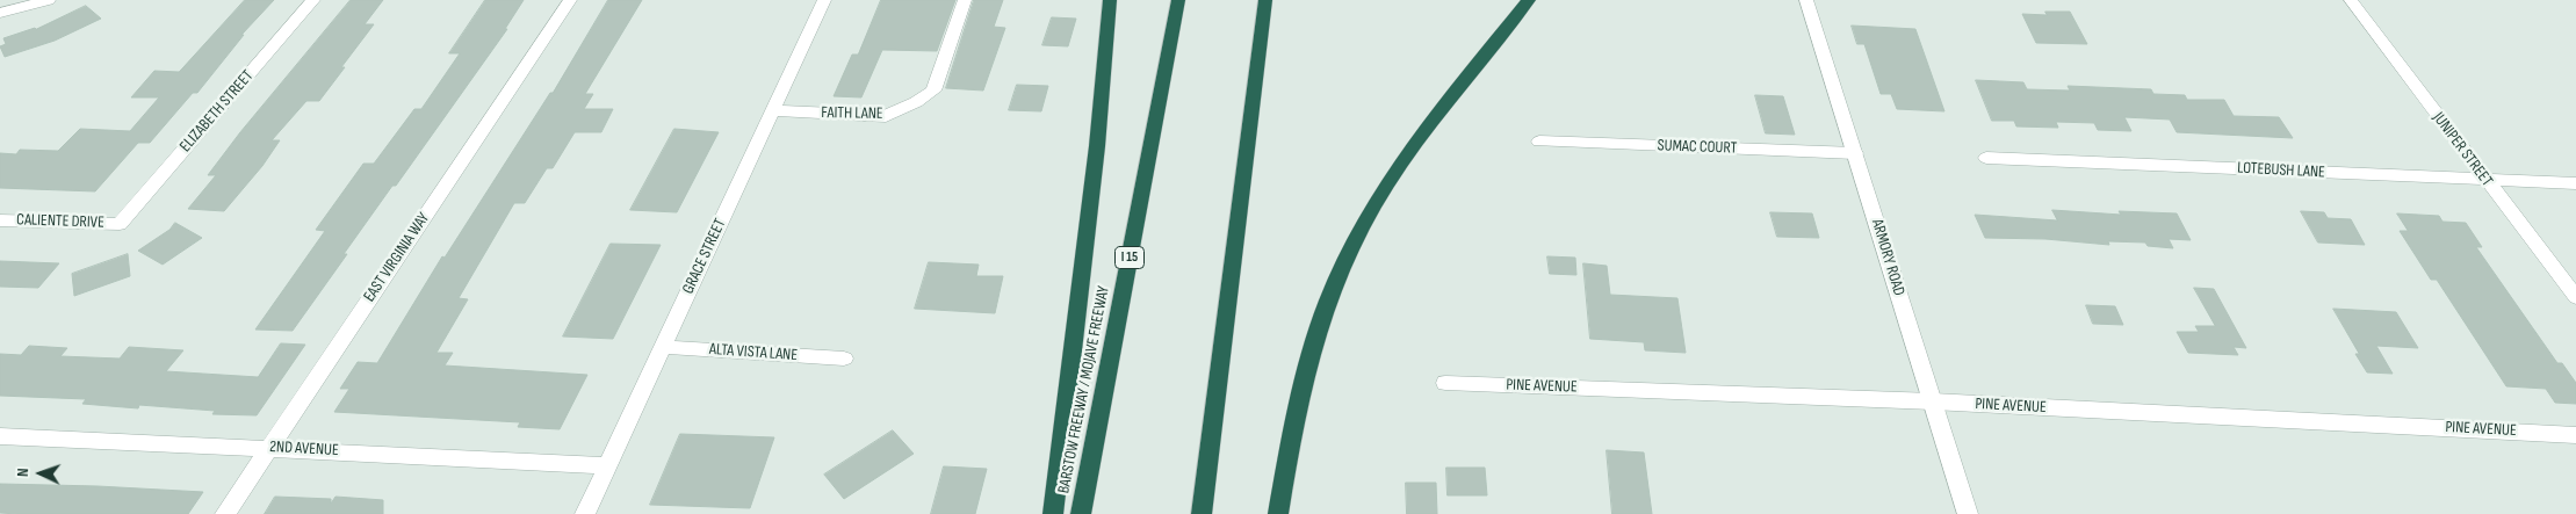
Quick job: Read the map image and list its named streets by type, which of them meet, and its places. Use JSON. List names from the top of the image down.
{
  "streets": {
    "highway": ["I 15", "BARSTOW FREEWAY / MOJAVE FREEWAY"],
    "street": [
      "ELIZABETH STREET",
      "FAITH LANE",
      "SUMAC COURT",
      "JUNIPER STREET",
      "LOTEBUSH LANE",
      "CALIENTE DRIVE",
      "GRACE STREET",
      "EAST VIRGINIA WAY",
      "ARMORY ROAD",
      "ALTA VISTA LANE",
      "PINE AVENUE",
      "2ND AVENUE"
    ]
  },
  "crossings": [
    ["ELIZABETH STREET", "CALIENTE DRIVE"],
    ["FAITH LANE", "GRACE STREET"],
    ["SUMAC COURT", "ARMORY ROAD"],
    ["JUNIPER STREET", "LOTEBUSH LANE"],
    ["GRACE STREET", "ALTA VISTA LANE"],
    ["GRACE STREET", "2ND AVENUE"],
    ["EAST VIRGINIA WAY", "2ND AVENUE"],
    ["ARMORY ROAD", "PINE AVENUE"]
  ],
  "north": "left"
}
